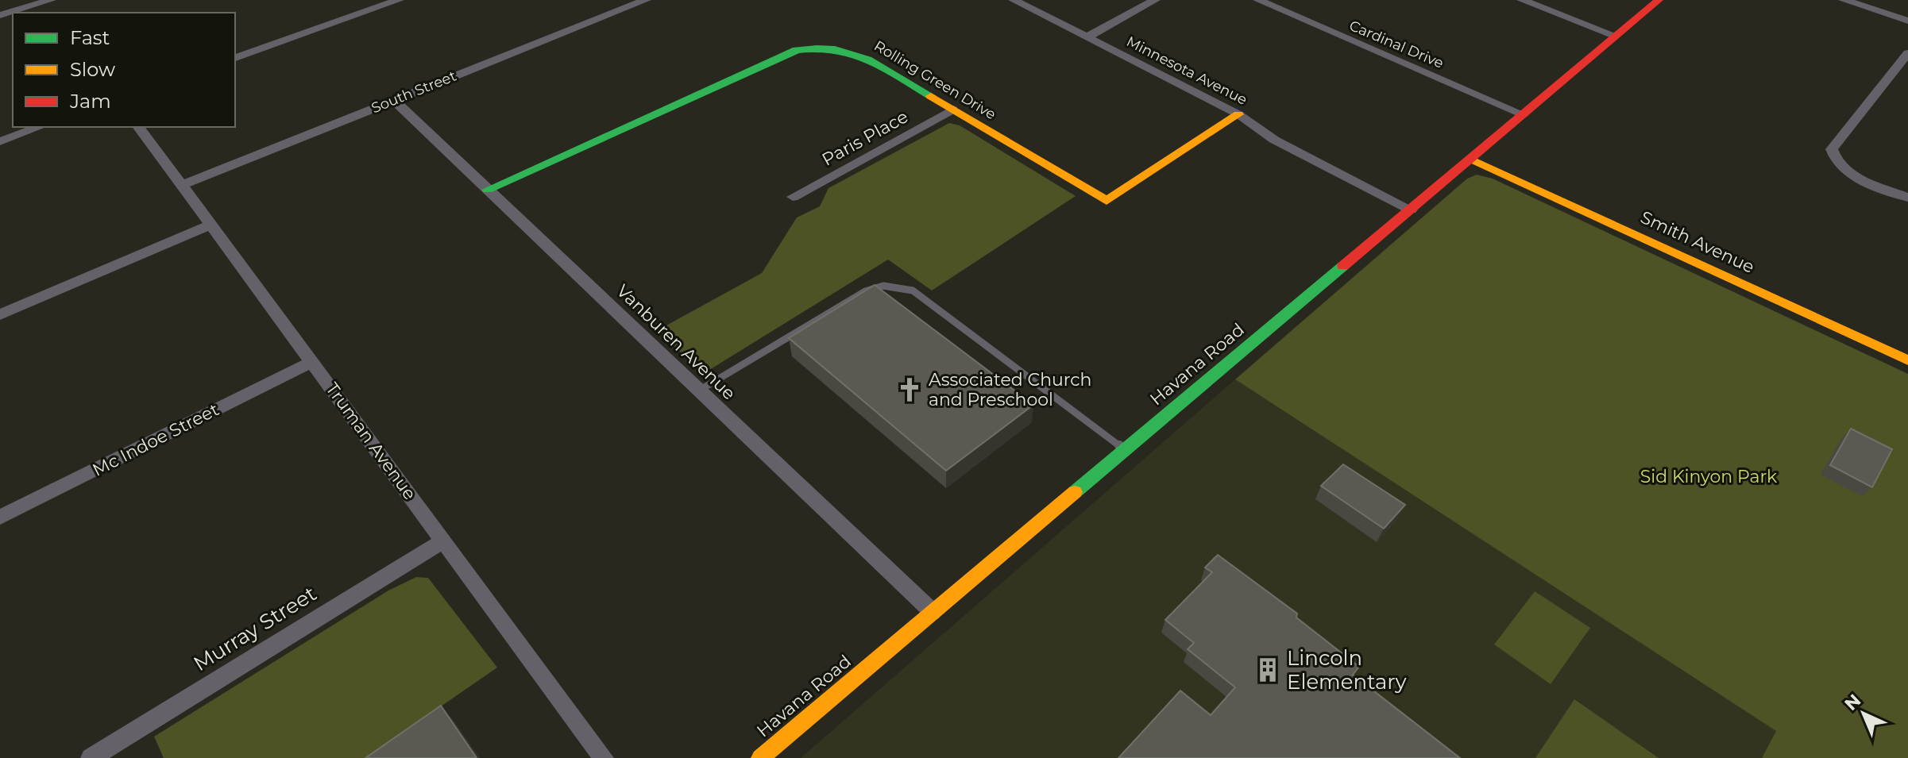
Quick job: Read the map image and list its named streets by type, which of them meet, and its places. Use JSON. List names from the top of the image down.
{
  "streets": {
    "street": [
      "Cardinal Drive",
      "Minnesota Avenue",
      "Rolling Green Drive",
      "South Street",
      "Paris Place",
      "Smith Avenue",
      "Vanburen Avenue",
      "Havana Road",
      "Mc Indoe Street",
      "Truman Avenue",
      "Murray Street"
    ]
  },
  "crossings": [
    ["Cardinal Drive", "Havana Road"],
    ["Minnesota Avenue", "Rolling Green Drive"],
    ["Minnesota Avenue", "Havana Road"],
    ["Rolling Green Drive", "Paris Place"],
    ["Rolling Green Drive", "Vanburen Avenue"],
    ["South Street", "Vanburen Avenue"],
    ["South Street", "Truman Avenue"],
    ["Smith Avenue", "Havana Road"],
    ["Vanburen Avenue", "Havana Road"],
    ["Mc Indoe Street", "Truman Avenue"],
    ["Truman Avenue", "Murray Street"]
  ],
  "parks": ["Sid Kinyon Park"],
  "places": {
    "church": ["Associated Church and Preschool"],
    "building": ["Lincoln Elementary"]
  },
  "legend": ["Fast", "Slow", "Jam"],
  "north": "top left"
}
